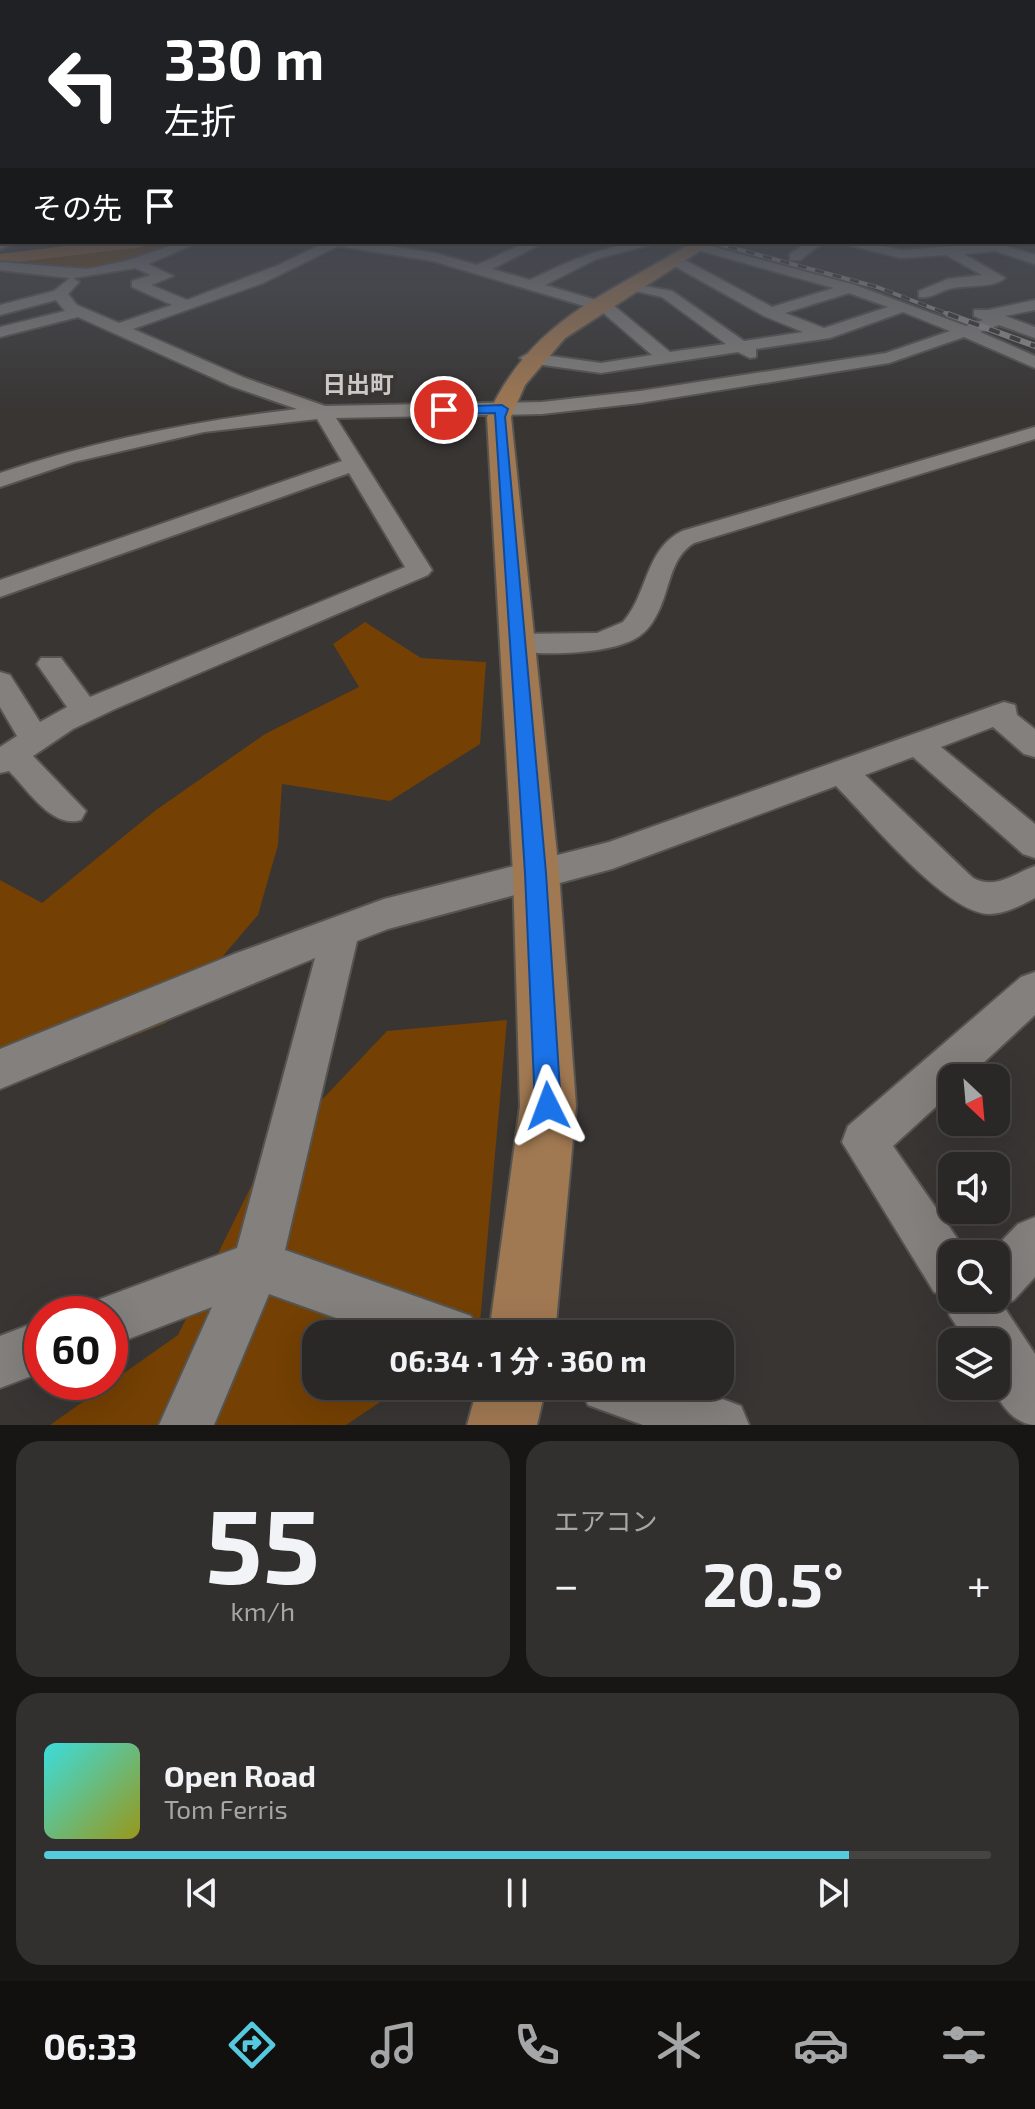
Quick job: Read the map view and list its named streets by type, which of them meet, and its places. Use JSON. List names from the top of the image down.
{
  "districts": ["日出町"],
  "north": "bottom right",
  "page": {
    "turn": ["330 m", "左折"],
    "then": "その先",
    "limit": "60",
    "trip": "06:34 · 1 分 · 360 m",
    "tile": [
      ["55", "km/h"],
      "エアコン"
    ],
    "heat": ["−", "20.5°", "+"],
    "song": ["Open Road", "Tom Ferris"],
    "tabs": "06:33"
  }
}
